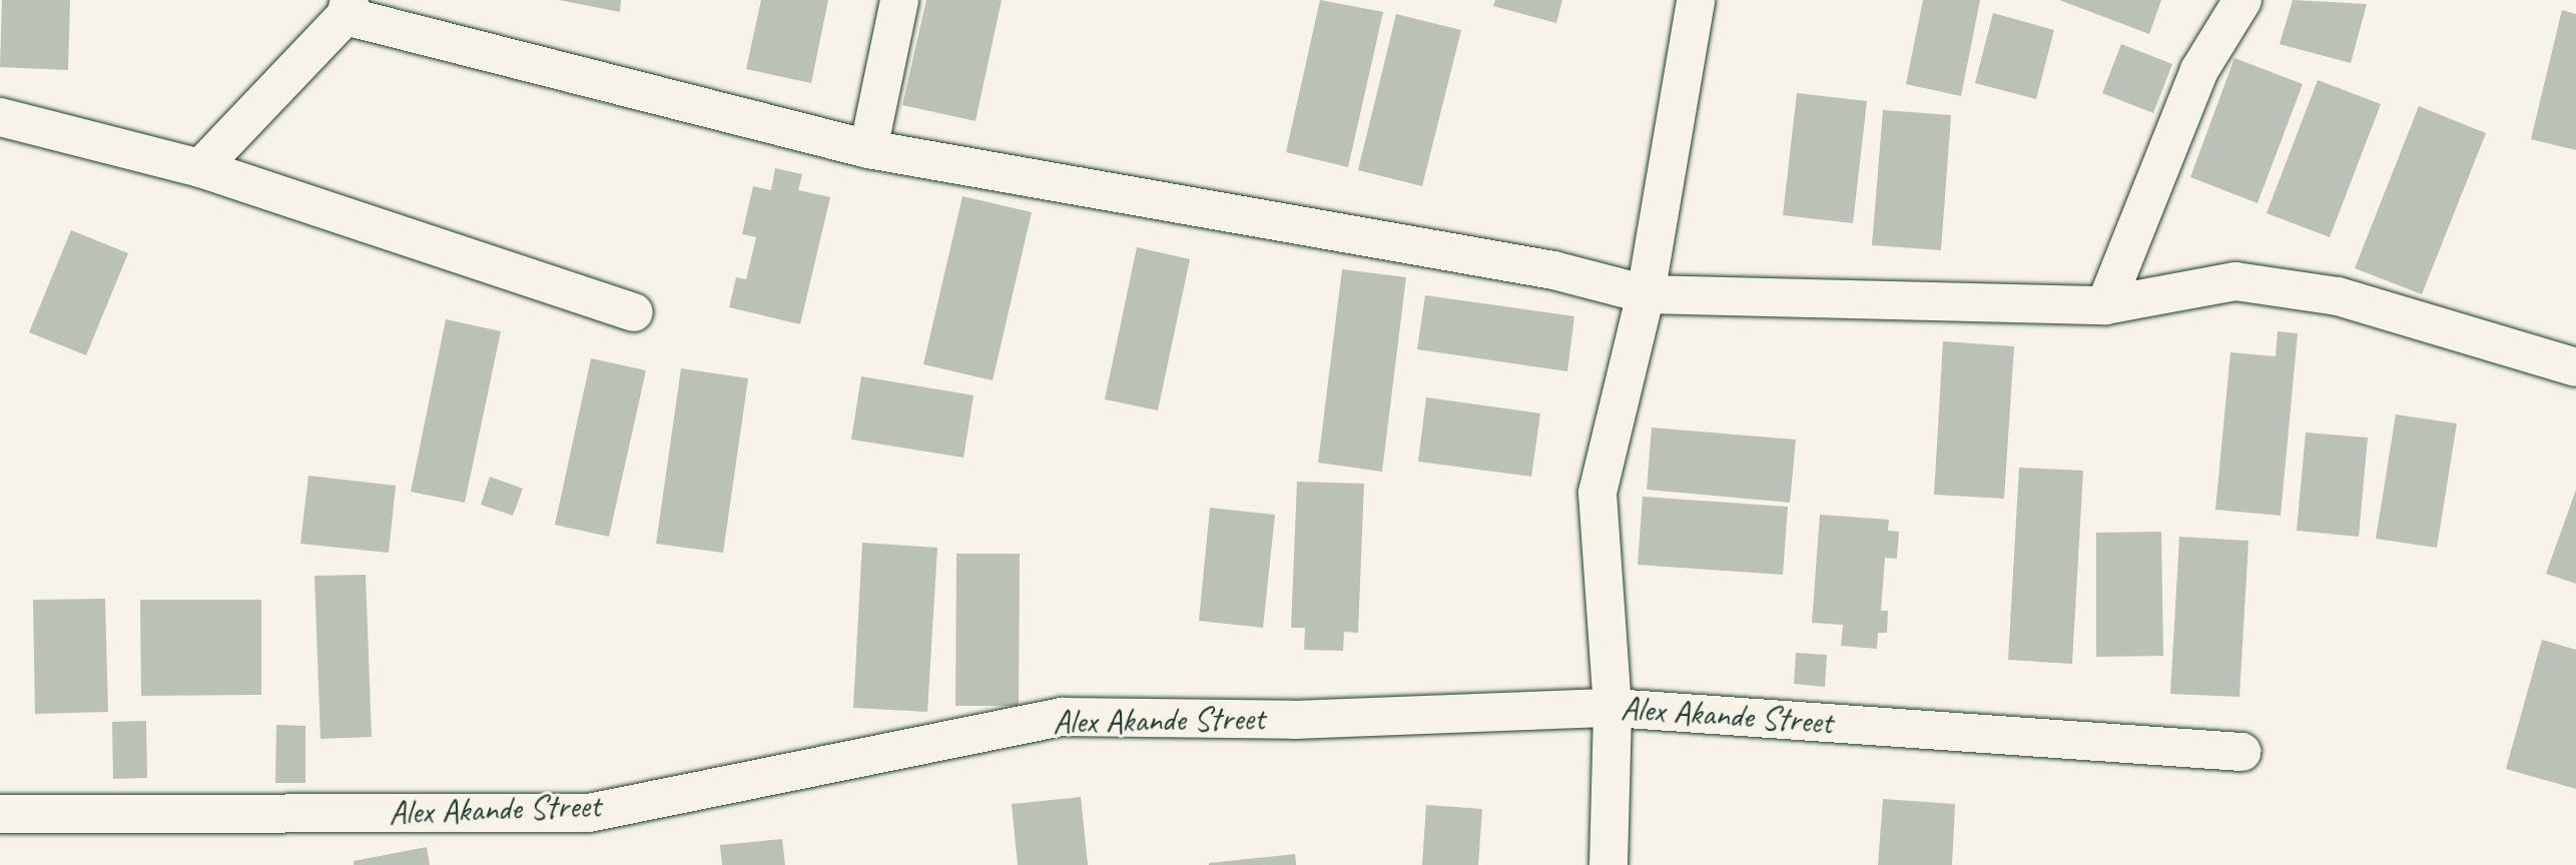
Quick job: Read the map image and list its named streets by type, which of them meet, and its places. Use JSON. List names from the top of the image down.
{
  "streets": {
    "street": ["Alex Akande Street"]
  }
}
